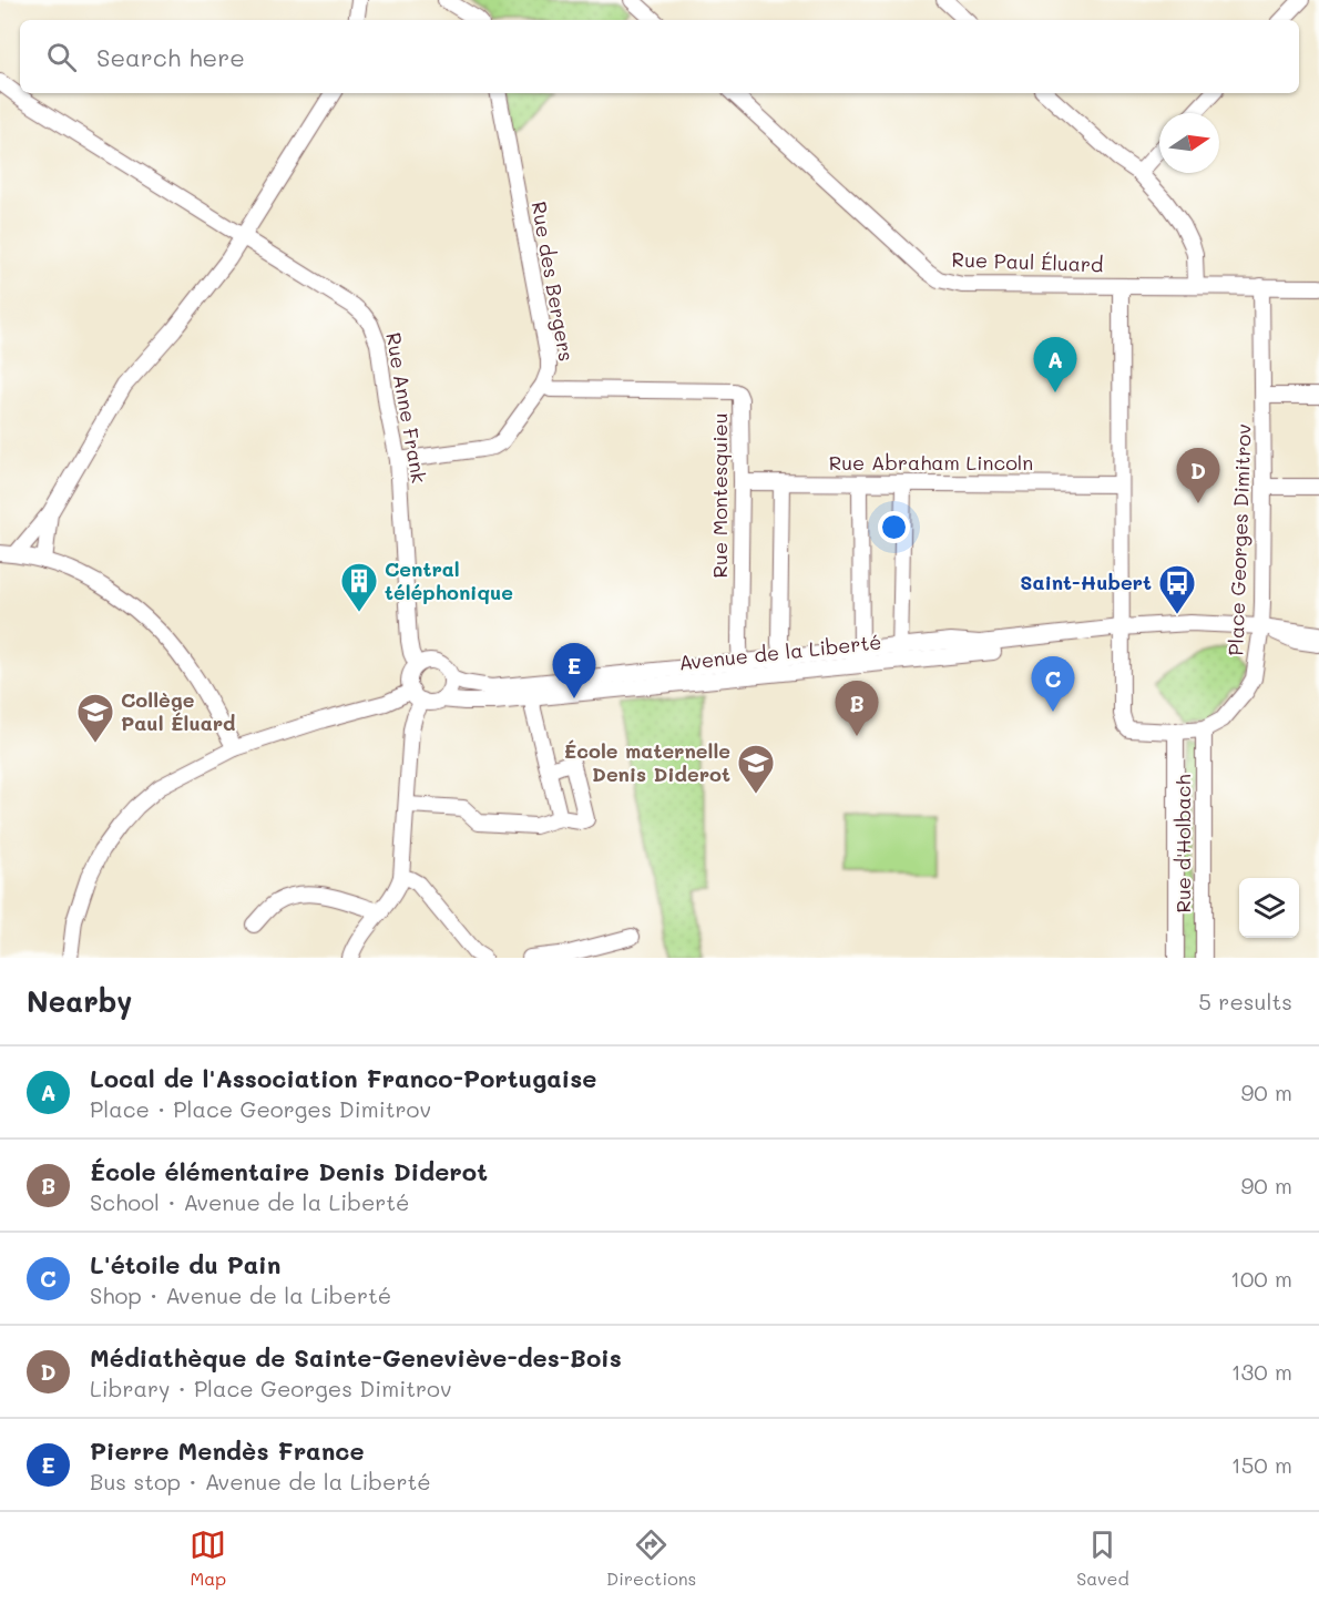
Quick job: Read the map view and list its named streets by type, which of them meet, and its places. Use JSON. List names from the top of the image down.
{
  "streets": {
    "street": [
      "Rue Paul Éluard",
      "Rue des Bergers",
      "Rue Anne Frank",
      "Rue Abraham Lincoln",
      "Rue Montesquieu",
      "Place Georges Dimitrov",
      "Avenue de la Liberté",
      "Rue d'Holbach"
    ]
  },
  "crossings": [
    ["Rue Paul Éluard", "Place Georges Dimitrov"],
    ["Rue des Bergers", "Rue Anne Frank"],
    ["Rue des Bergers", "Rue Montesquieu"],
    ["Rue Anne Frank", "Avenue de la Liberté"],
    ["Rue Abraham Lincoln", "Rue Montesquieu"],
    ["Rue Montesquieu", "Avenue de la Liberté"],
    ["Place Georges Dimitrov", "Avenue de la Liberté"],
    ["Place Georges Dimitrov", "Rue d'Holbach"]
  ],
  "places": {
    "building": ["Central téléphonique"],
    "bus stop": ["Saint-Hubert"],
    "school or university": ["Collège Paul Éluard", "École maternelle Denis Diderot"]
  },
  "north": "right",
  "page": {
    "search": "Search here",
    "pins": [
      "A",
      "D",
      "E",
      "C",
      "B"
    ],
    "heading": ["Nearby", "5 results"],
    "list": [
      {
        "mark": "A",
        "name": "Local de l'Association Franco-Portugaise",
        "note": "Place · Place Georges Dimitrov",
        "value": "90 m"
      },
      {
        "mark": "B",
        "name": "École élémentaire Denis Diderot",
        "note": "School · Avenue de la Liberté",
        "value": "90 m"
      },
      {
        "mark": "C",
        "name": "L'étoile du Pain",
        "note": "Shop · Avenue de la Liberté",
        "value": "100 m"
      },
      {
        "mark": "D",
        "name": "Médiathèque de Sainte-Geneviève-des-Bois",
        "note": "Library · Place Georges Dimitrov",
        "value": "130 m"
      },
      {
        "mark": "E",
        "name": "Pierre Mendès France",
        "note": "Bus stop · Avenue de la Liberté",
        "value": "150 m"
      }
    ],
    "nav": ["Map", "Directions", "Saved"]
  }
}
